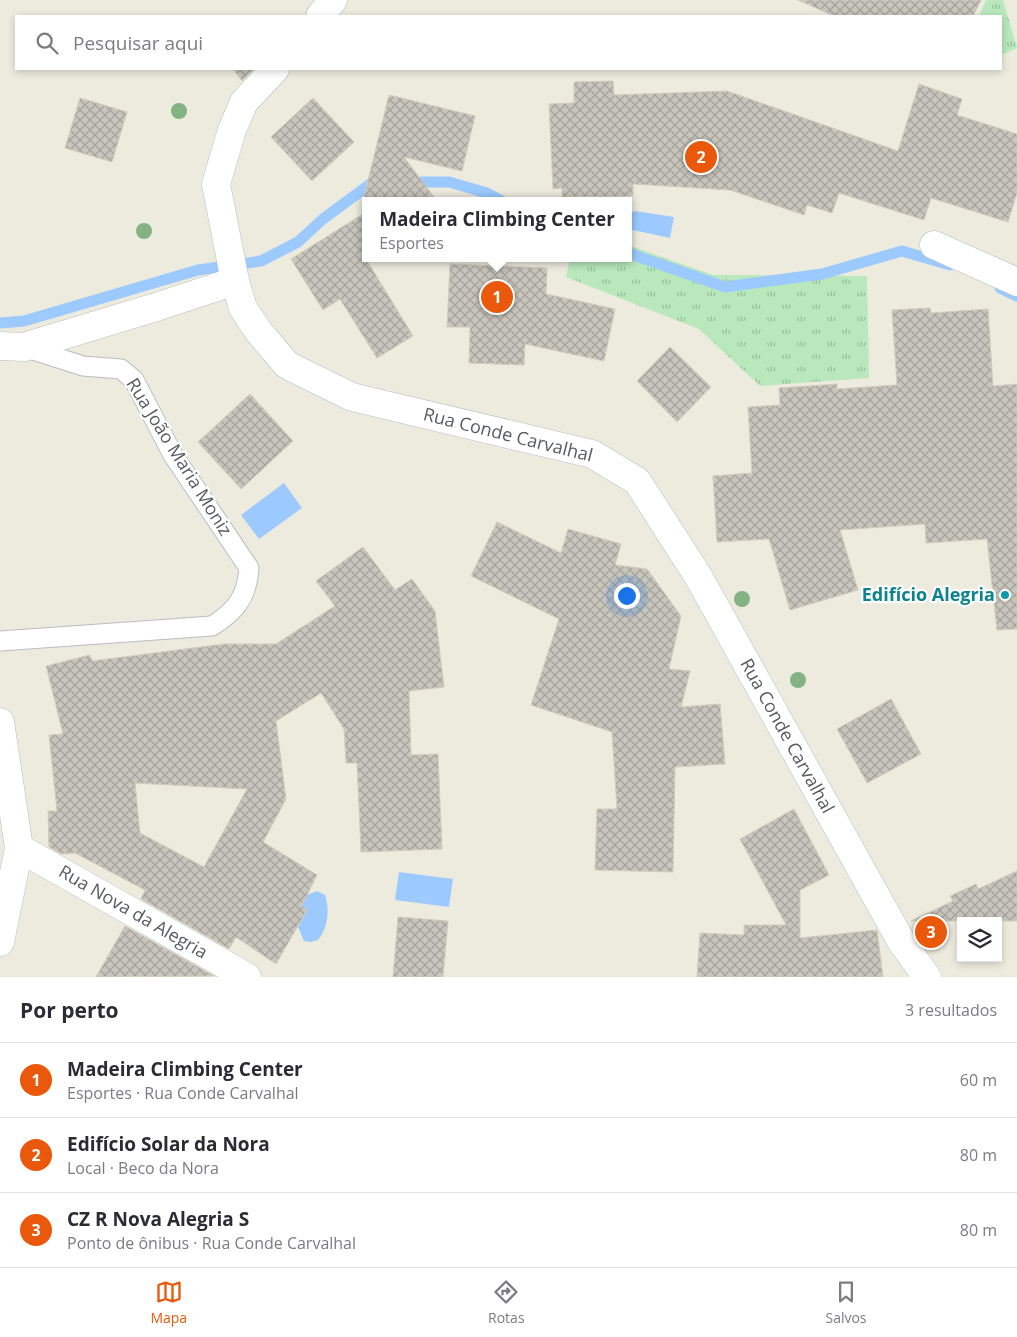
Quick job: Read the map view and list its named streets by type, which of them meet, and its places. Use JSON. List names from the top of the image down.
{
  "streets": {
    "street": ["Rua Conde Carvalhal", "Rua Nova da Alegria"],
    "lane": ["Rua João Maria Moniz"]
  },
  "places": ["Edifício Alegria"],
  "page": {
    "search": "Pesquisar aqui",
    "pins": ["2", "1", "3"],
    "popup": ["Madeira Climbing Center", "Esportes"],
    "heading": ["Por perto", "3 resultados"],
    "list": [
      {
        "mark": "1",
        "name": "Madeira Climbing Center",
        "note": "Esportes · Rua Conde Carvalhal",
        "value": "60 m"
      },
      {
        "mark": "2",
        "name": "Edifício Solar da Nora",
        "note": "Local · Beco da Nora",
        "value": "80 m"
      },
      {
        "mark": "3",
        "name": "CZ R Nova Alegria S",
        "note": "Ponto de ônibus · Rua Conde Carvalhal",
        "value": "80 m"
      }
    ],
    "nav": ["Mapa", "Rotas", "Salvos"]
  }
}
